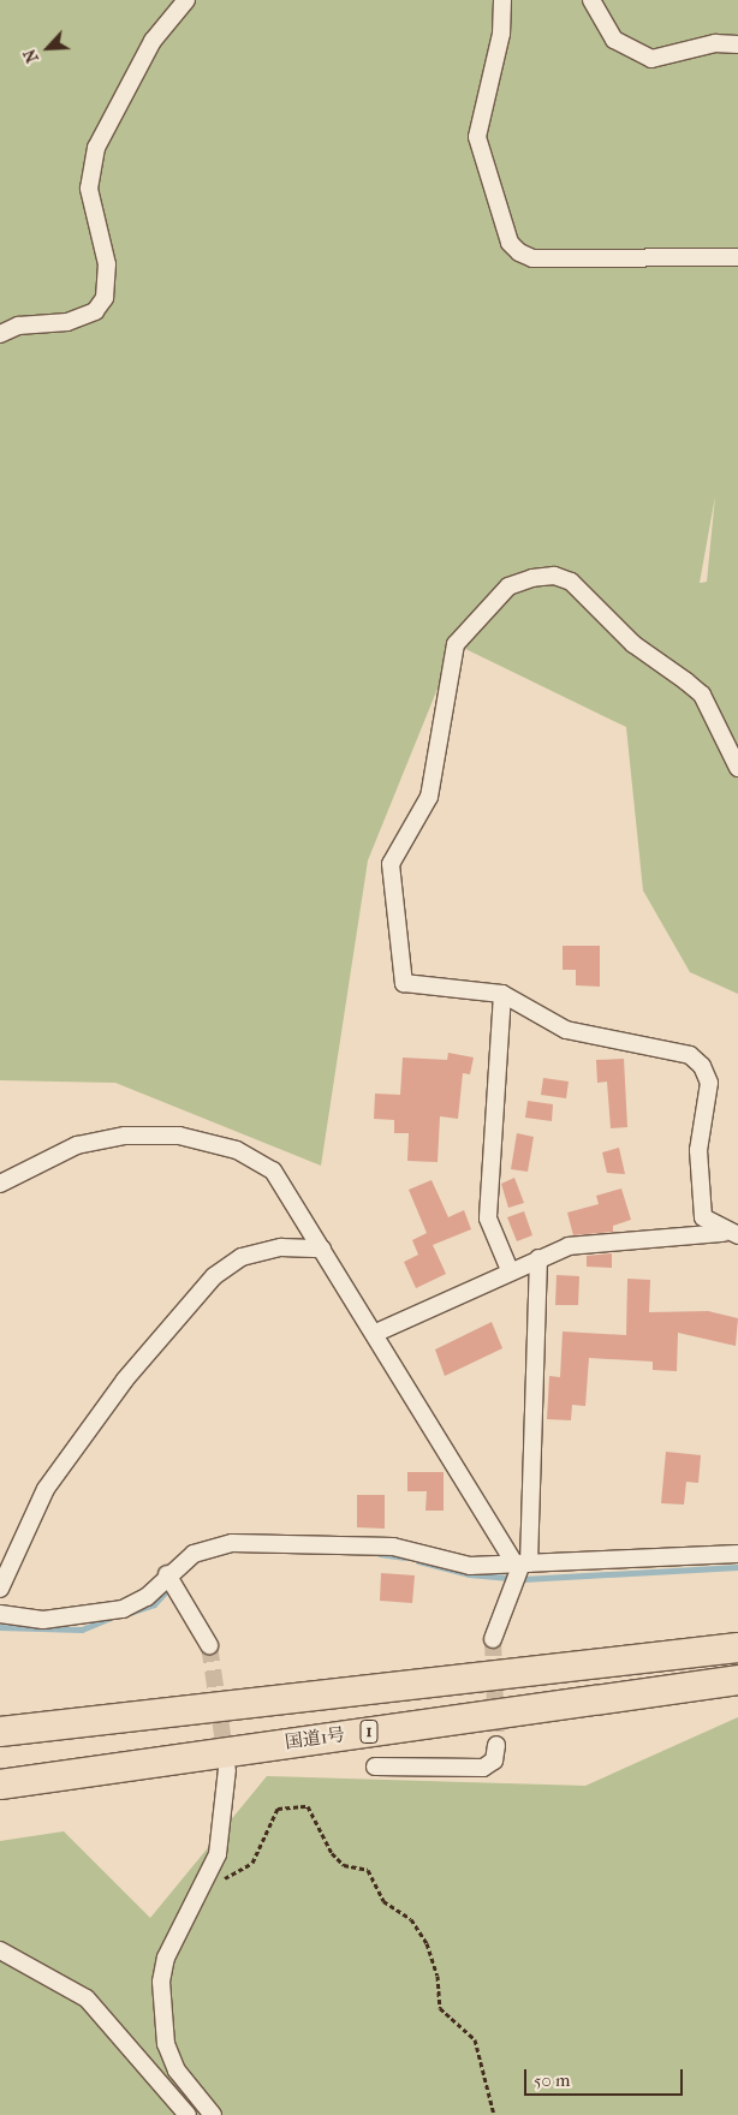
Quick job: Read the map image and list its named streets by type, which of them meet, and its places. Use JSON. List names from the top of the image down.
{
  "streets": {
    "highway": ["1", "国道1号"]
  },
  "scale_bar": "50 m",
  "north": "bottom left"
}
